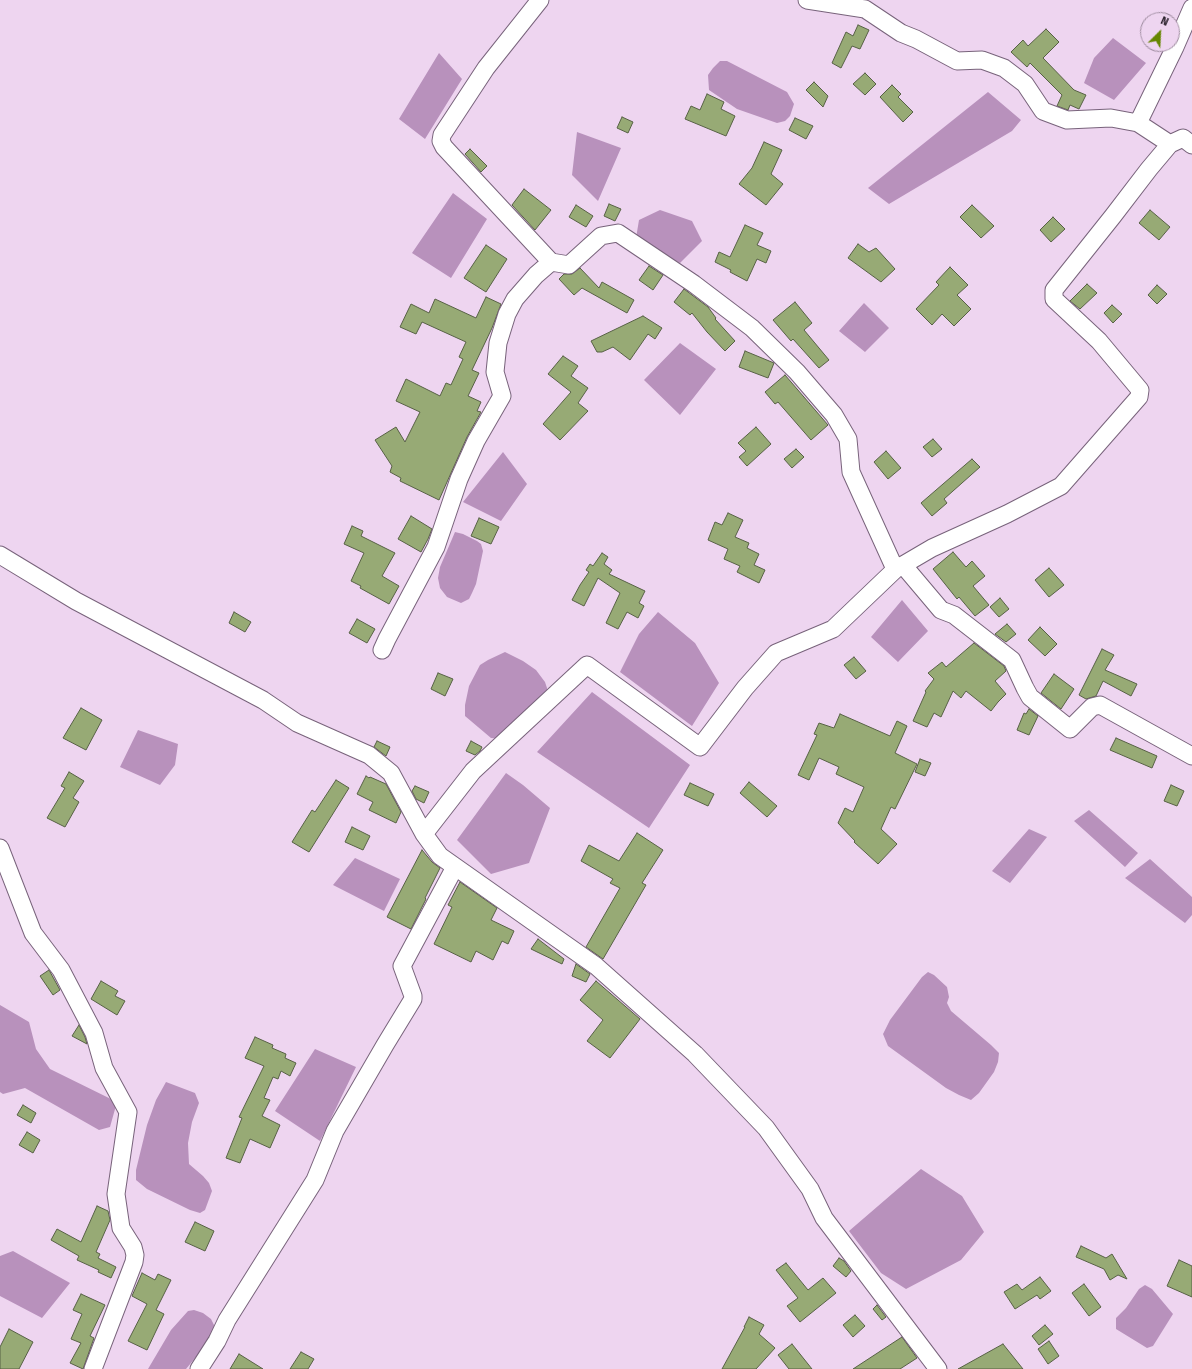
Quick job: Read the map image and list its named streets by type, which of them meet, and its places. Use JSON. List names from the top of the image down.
{
  "north": "top right"
}
